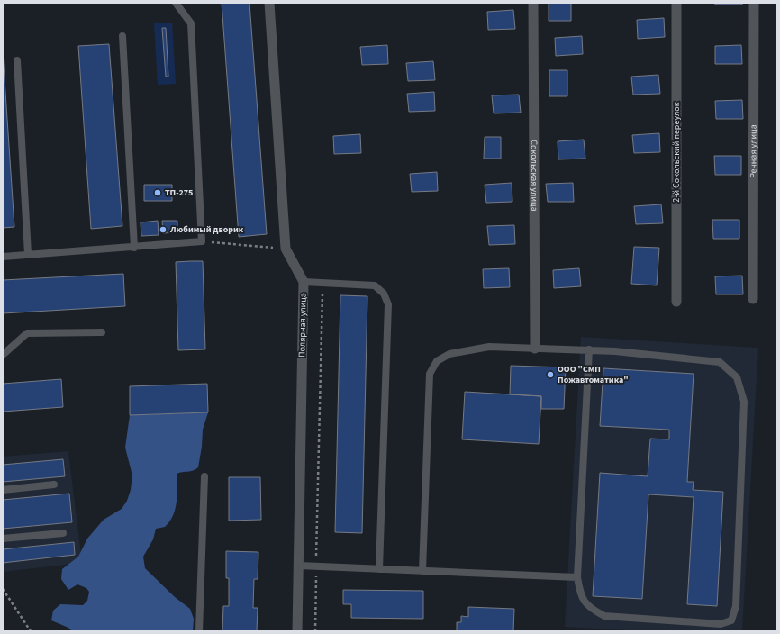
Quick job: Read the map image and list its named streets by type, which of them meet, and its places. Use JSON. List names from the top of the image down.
{
  "streets": {
    "street": [
      "Речная улица",
      "2-й Сокольский переулок",
      "Сокольская улица",
      "Полярная улица"
    ]
  },
  "places": ["ТП-275", "Любимый дворик", "ООО \"СМП Пожавтоматика\""]
}
